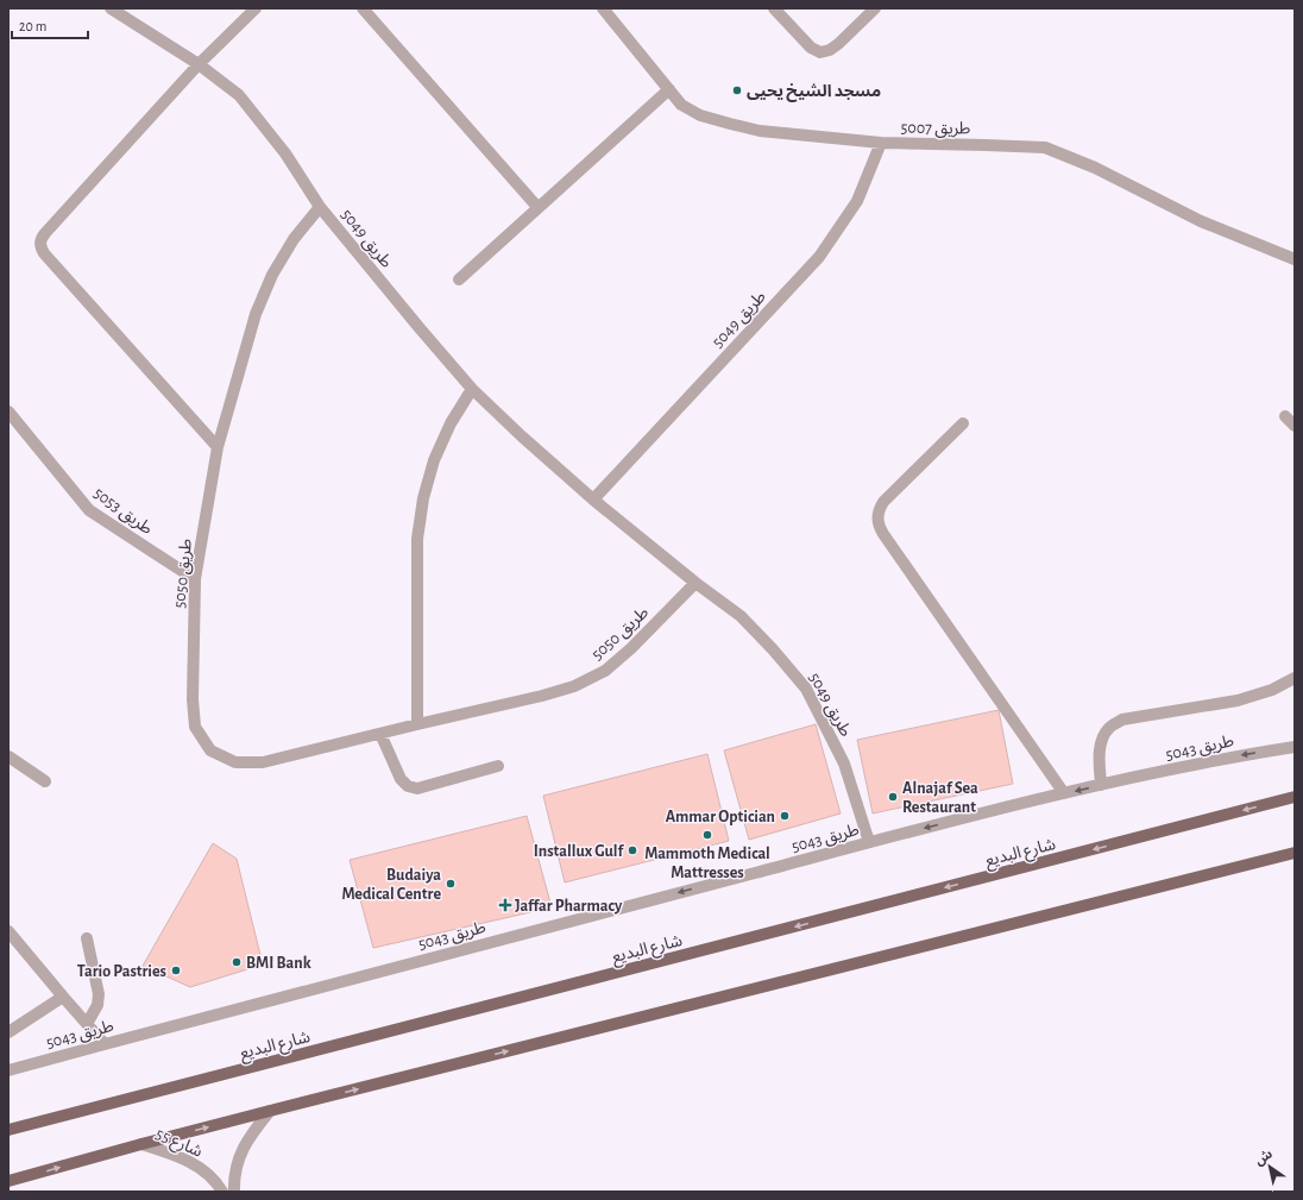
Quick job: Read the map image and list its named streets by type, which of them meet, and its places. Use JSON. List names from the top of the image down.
{
  "streets": {
    "main road": ["شارع البديع"],
    "street": [
      "طريق 5007",
      "طريق 5049",
      "طريق 5053",
      "طريق 5050",
      "طريق 5043",
      "شارع 55"
    ]
  },
  "crossings": [
    ["طريق 5007", "طريق 5049"],
    ["طريق 5049", "طريق 5050"],
    ["طريق 5049", "طريق 5043"],
    ["طريق 5053", "طريق 5050"]
  ],
  "one_way": ["طريق 5043"],
  "places": {
    "other": [
      "مسجد الشيخ يحيى",
      "Alnajaf Sea Restaurant",
      "Ammar Optician",
      "Mammoth Medical Mattresses",
      "Installux Gulf",
      "Budaiya Medical Centre",
      "BMI Bank",
      "Tario Pastries"
    ],
    "health": ["Jaffar Pharmacy"]
  },
  "scale_bar": "20 m",
  "north": "top left"
}
